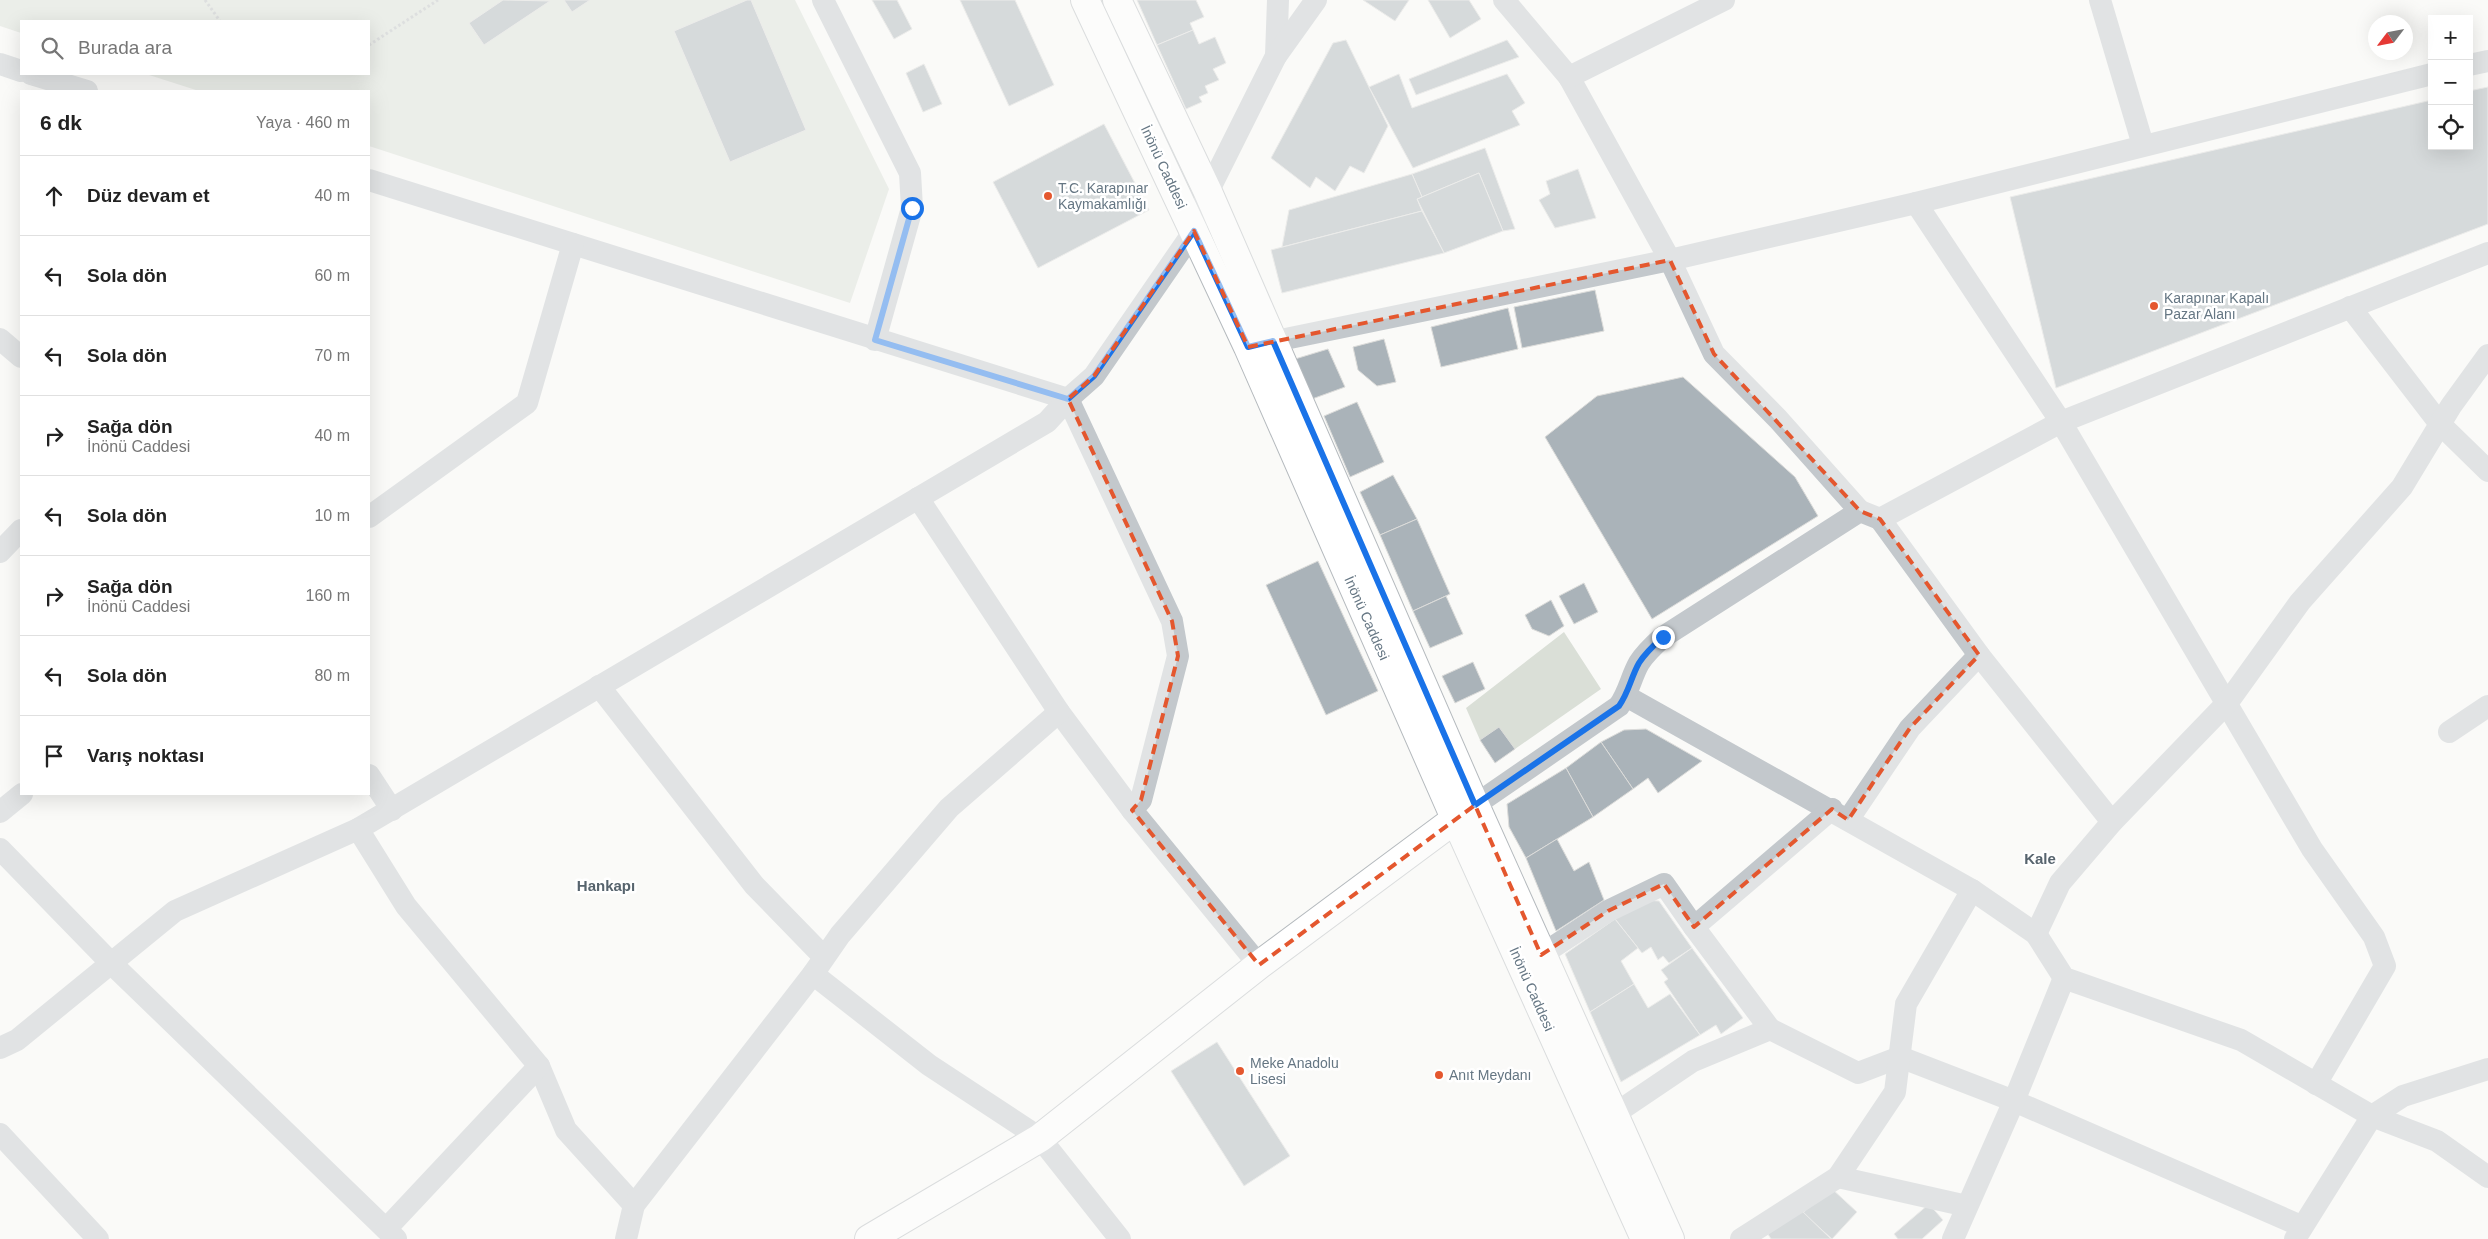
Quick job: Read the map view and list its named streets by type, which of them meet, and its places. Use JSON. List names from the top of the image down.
{
  "streets": {
    "main road": ["İnönü Caddesi"]
  },
  "districts": ["Kale", "Hankapı"],
  "places": [
    "T.C. Karapınar Kaymakamlığı",
    "Karapınar Kapalı Pazar Alanı",
    "Meke Anadolu Lisesi",
    "Anıt Meydanı"
  ],
  "north": "bottom left",
  "page": {
    "map_buttons": ["+", "−"],
    "search": "Burada ara",
    "heading": ["6 dk", "Yaya · 460 m"],
    "list": [
      ["Düz devam et", "40 m"],
      ["Sola dön", "60 m"],
      ["Sola dön", "70 m"],
      ["Sağa dön", "İnönü Caddesi", "40 m"],
      ["Sola dön", "10 m"],
      ["Sağa dön", "İnönü Caddesi", "160 m"],
      ["Sola dön", "80 m"],
      "Varış noktası"
    ]
  }
}
